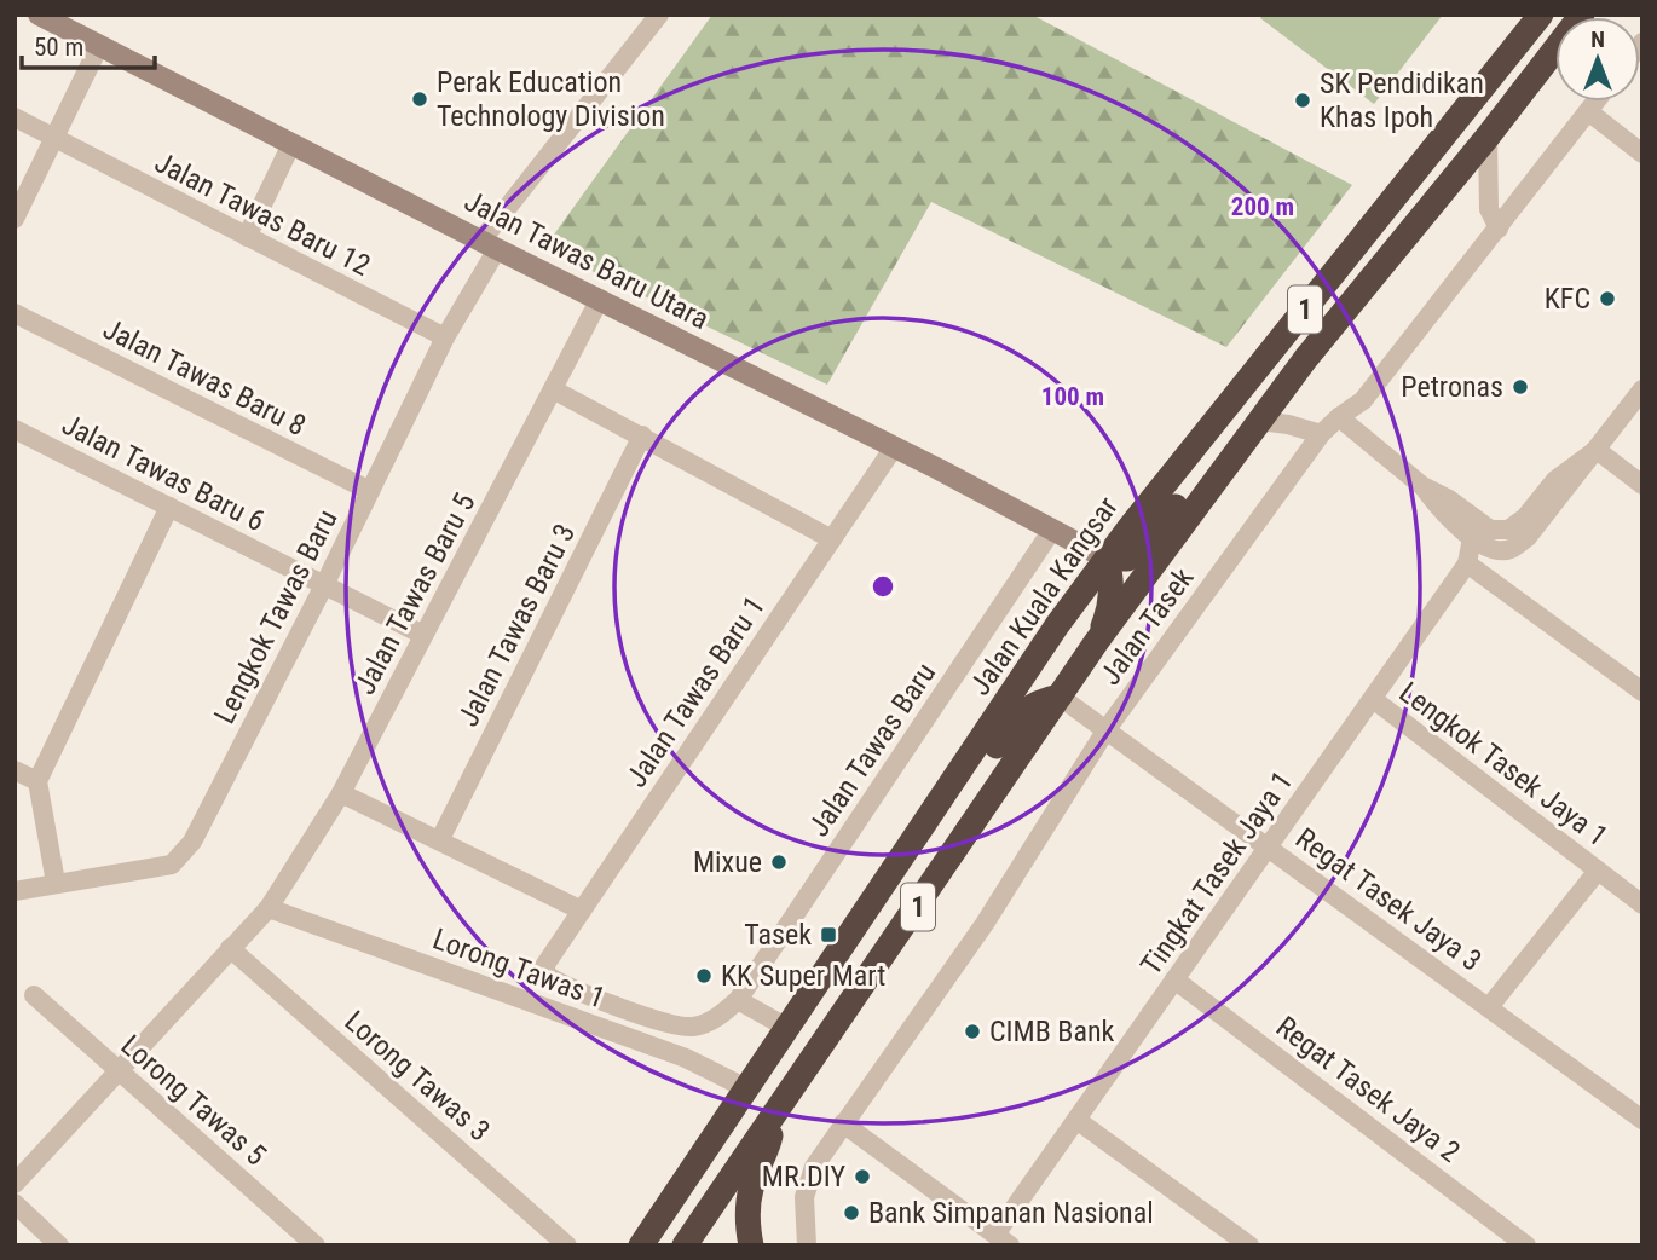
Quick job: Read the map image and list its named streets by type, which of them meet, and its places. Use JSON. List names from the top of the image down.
{
  "streets": {
    "highway": ["1", "Jalan Kuala Kangsar"],
    "street": [
      "Jalan Tawas Baru 12",
      "Jalan Tawas Baru Utara",
      "Jalan Tawas Baru 8",
      "Jalan Tawas Baru 6",
      "Jalan Tawas Baru 5",
      "Lengkok Tawas Baru",
      "Jalan Tawas Baru 3",
      "Jalan Tasek",
      "Jalan Tawas Baru 1",
      "Jalan Tawas Baru",
      "Lengkok Tasek Jaya 1",
      "Tingkat Tasek Jaya 1",
      "Regat Tasek Jaya 3",
      "Lorong Tawas 1",
      "Lorong Tawas 3",
      "Regat Tasek Jaya 2",
      "Lorong Tawas 5"
    ]
  },
  "crossings": [
    ["Jalan Tawas Baru 12", "Lengkok Tawas Baru"],
    ["Jalan Tawas Baru Utara", "Jalan Tawas Baru 5"],
    ["Jalan Tawas Baru Utara", "Jalan Kuala Kangsar"],
    ["Jalan Tawas Baru Utara", "Lengkok Tawas Baru"],
    ["Jalan Tawas Baru Utara", "Jalan Tawas Baru 1"],
    ["Jalan Tawas Baru Utara", "Jalan Tawas Baru"],
    ["1", "Regat Tasek Jaya 3"],
    ["Jalan Tawas Baru 8", "Lengkok Tawas Baru"],
    ["Jalan Tawas Baru 6", "Jalan Tawas Baru 5"],
    ["Jalan Tawas Baru 6", "Lengkok Tawas Baru"],
    ["Jalan Tawas Baru 5", "Lorong Tawas 1"],
    ["Jalan Tawas Baru 5", "Lorong Tawas 3"],
    ["Jalan Tawas Baru 5", "Lorong Tawas 5"],
    ["Jalan Kuala Kangsar", "Lorong Tawas 1"],
    ["Jalan Tasek", "Regat Tasek Jaya 3"],
    ["Jalan Tawas Baru 1", "Jalan Tawas Baru"],
    ["Lengkok Tasek Jaya 1", "Tingkat Tasek Jaya 1"],
    ["Tingkat Tasek Jaya 1", "Regat Tasek Jaya 3"],
    ["Tingkat Tasek Jaya 1", "Regat Tasek Jaya 2"]
  ],
  "places": {
    "other": [
      "Perak Education Technology Division",
      "SK Pendidikan Khas Ipoh",
      "KFC",
      "Petronas",
      "Mixue",
      "KK Super Mart",
      "CIMB Bank",
      "MR.DIY",
      "Bank Simpanan Nasional"
    ],
    "transit": ["Tasek"]
  },
  "scale_bar": "50 m",
  "north": "top",
  "rings": ["200 m", "100 m"]
}
